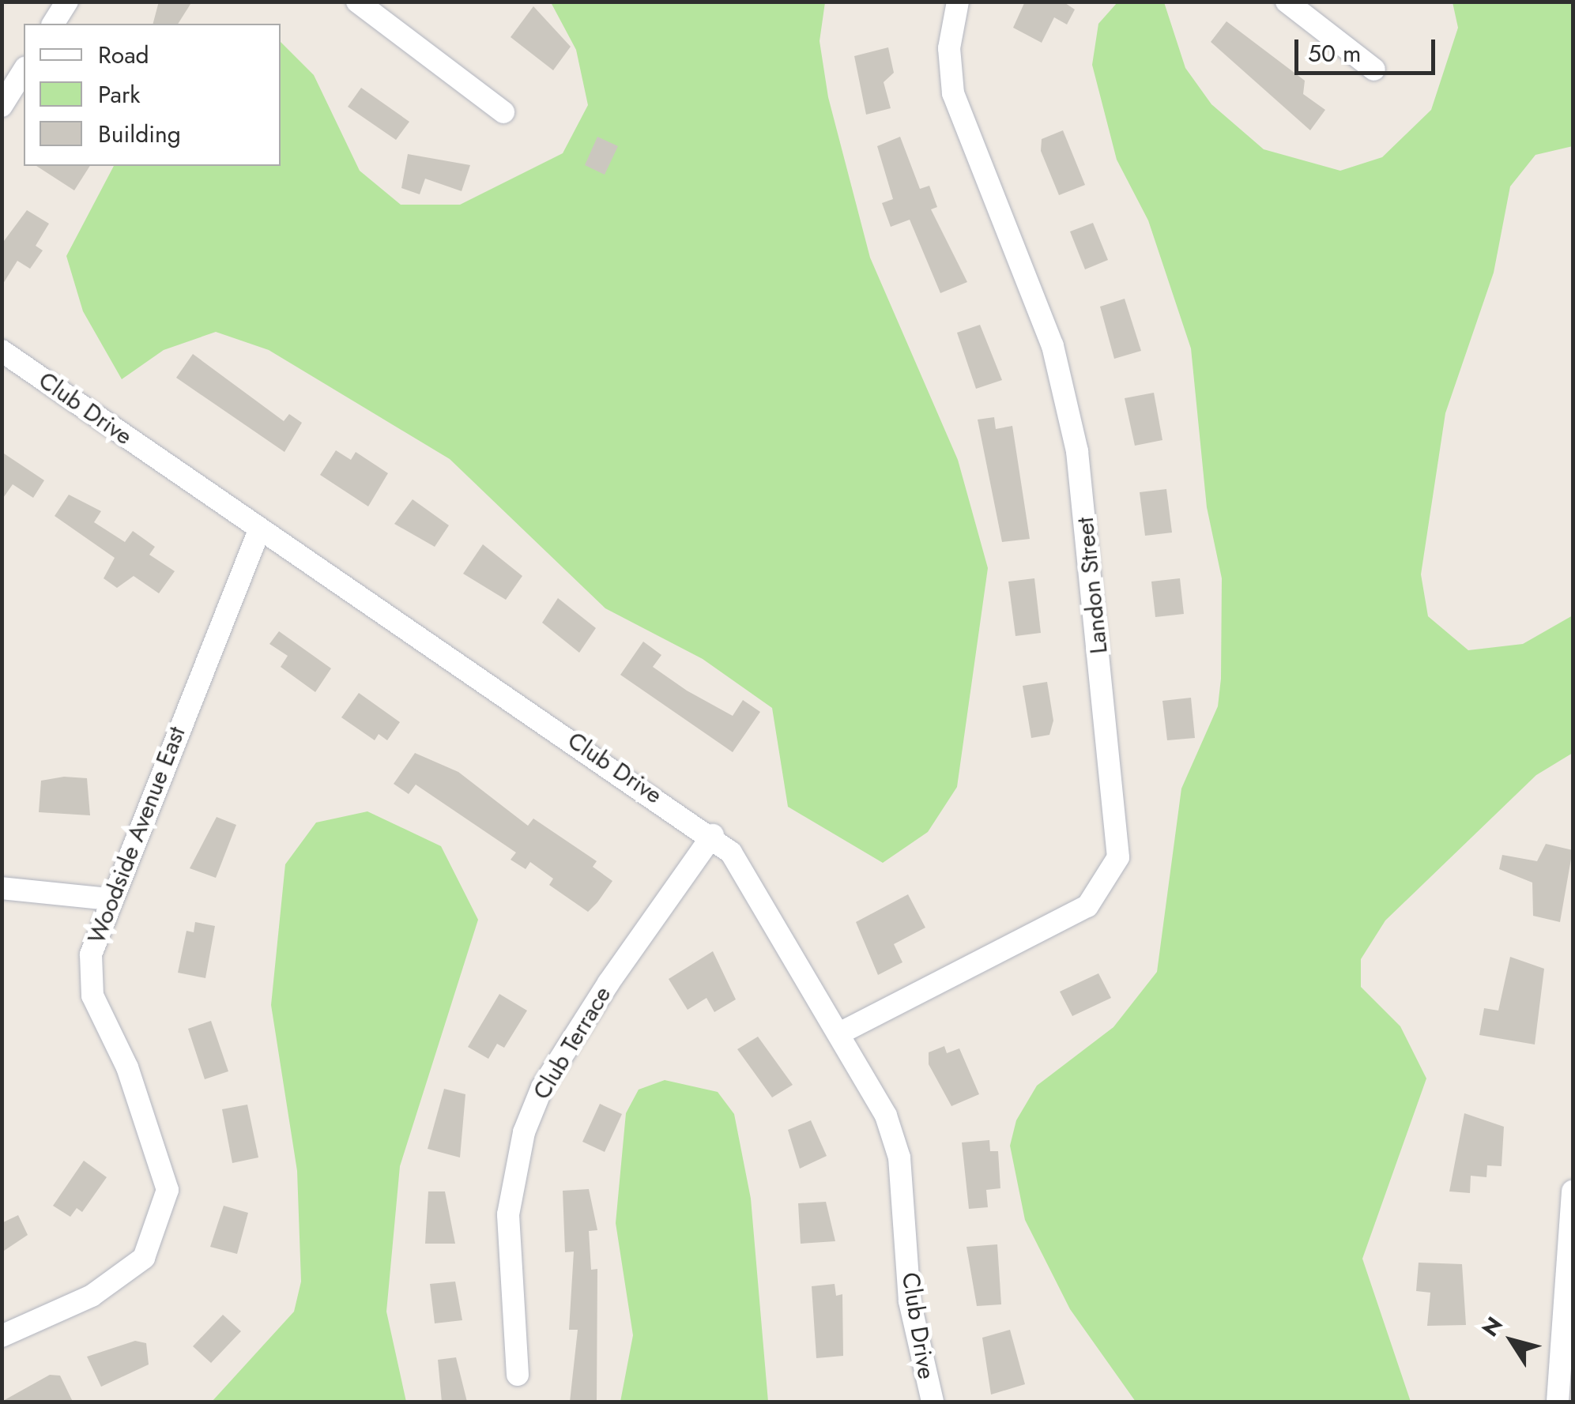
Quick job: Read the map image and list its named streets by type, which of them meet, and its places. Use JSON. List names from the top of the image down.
{
  "streets": {
    "street": [
      "Club Drive",
      "Landon Street",
      "Woodside Avenue East",
      "Club Terrace"
    ]
  },
  "crossings": [
    ["Club Drive", "Landon Street"],
    ["Club Drive", "Woodside Avenue East"],
    ["Club Drive", "Club Terrace"]
  ],
  "legend": ["Road", "Park", "Building"],
  "scale_bar": "50 m",
  "north": "top left"
}
